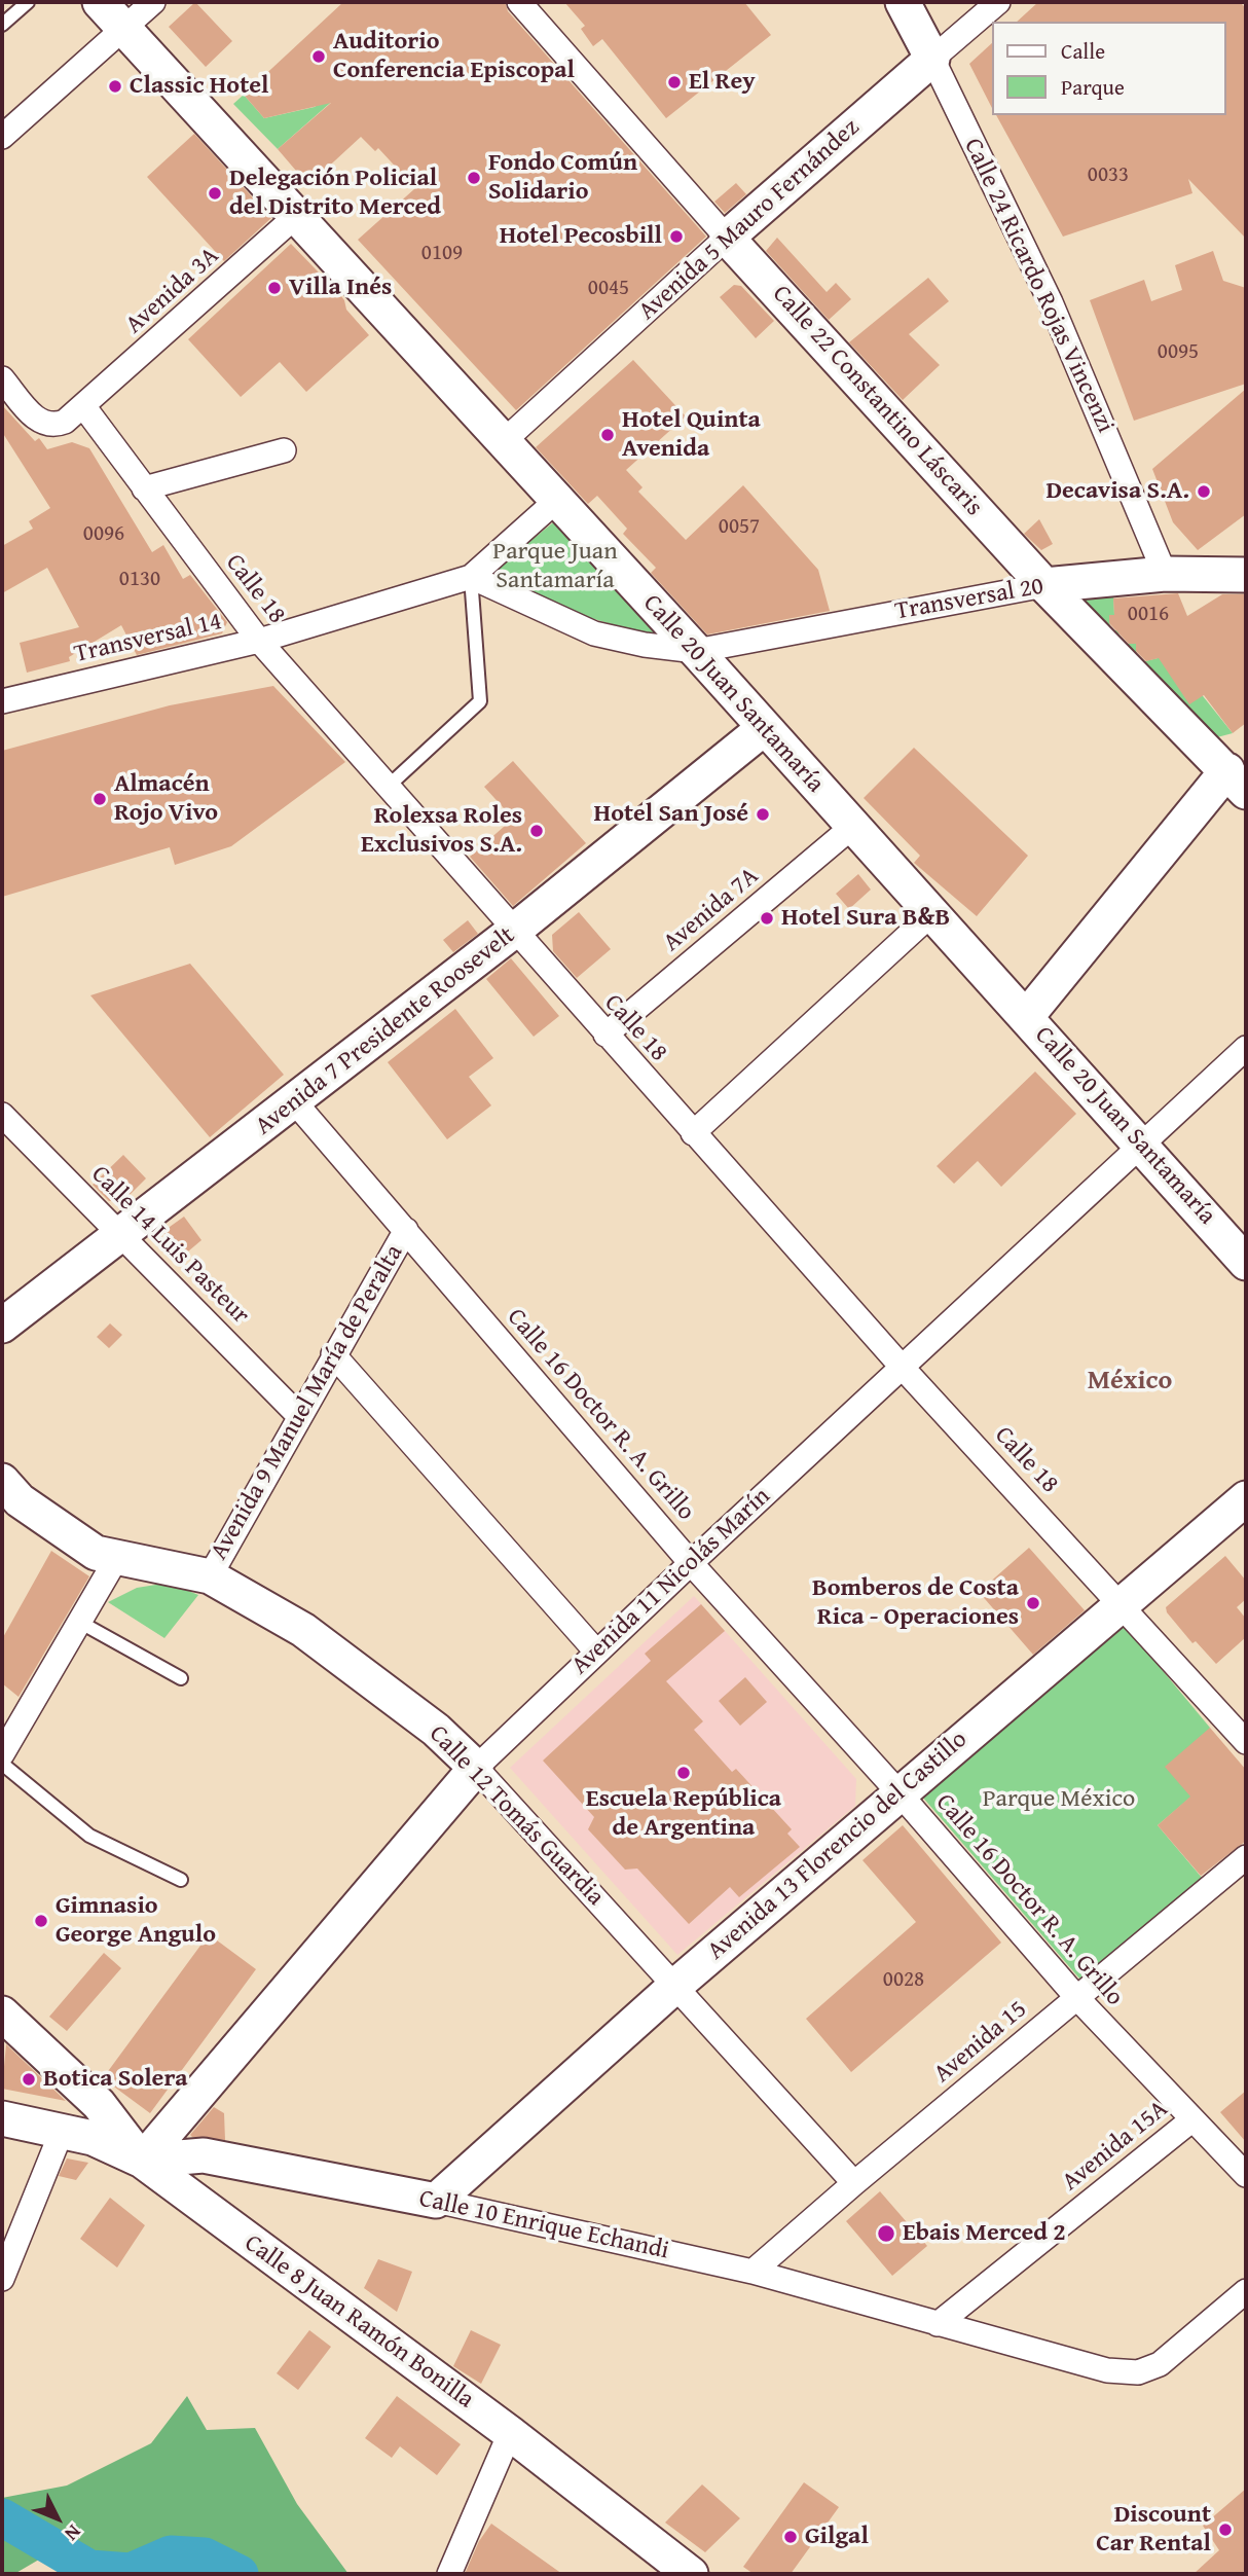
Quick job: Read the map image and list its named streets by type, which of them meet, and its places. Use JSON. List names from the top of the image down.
{
  "streets": {
    "street": [
      "Avenida 5 Mauro Fernández",
      "Calle 24 Ricardo Rojas Vincenzi",
      "Avenida 3A",
      "Calle 22 Constantino Láscaris",
      "Calle 18",
      "Transversal 20",
      "Transversal 14",
      "Calle 20 Juan Santamaría",
      "Avenida 7A",
      "Avenida 7 Presidente Roosevelt",
      "Calle 14 Luis Pasteur",
      "Avenida 9 Manuel María de Peralta",
      "Calle 16 Doctor R. A. Grillo",
      "Avenida 11 Nicolás Marín",
      "Calle 12 Tomás Guardia",
      "Avenida 13 Florencio del Castillo",
      "Avenida 15",
      "Avenida 15A",
      "Calle 10 Enrique Echandi",
      "Calle 8 Juan Ramón Bonilla"
    ]
  },
  "crossings": [
    ["Avenida 5 Mauro Fernández", "Calle 24 Ricardo Rojas Vincenzi"],
    ["Avenida 5 Mauro Fernández", "Calle 22 Constantino Láscaris"],
    ["Avenida 5 Mauro Fernández", "Calle 20 Juan Santamaría"],
    ["Calle 24 Ricardo Rojas Vincenzi", "Transversal 20"],
    ["Avenida 3A", "Calle 18"],
    ["Avenida 3A", "Calle 20 Juan Santamaría"],
    ["Calle 22 Constantino Láscaris", "Transversal 20"],
    ["Calle 18", "Transversal 14"],
    ["Calle 18", "Avenida 7A"],
    ["Calle 18", "Avenida 7 Presidente Roosevelt"],
    ["Calle 18", "Avenida 11 Nicolás Marín"],
    ["Calle 18", "Avenida 13 Florencio del Castillo"],
    ["Transversal 20", "Transversal 14"],
    ["Transversal 20", "Calle 20 Juan Santamaría"],
    ["Calle 20 Juan Santamaría", "Avenida 7A"],
    ["Calle 20 Juan Santamaría", "Avenida 7 Presidente Roosevelt"],
    ["Calle 20 Juan Santamaría", "Avenida 11 Nicolás Marín"],
    ["Avenida 7 Presidente Roosevelt", "Calle 14 Luis Pasteur"],
    ["Avenida 7 Presidente Roosevelt", "Calle 16 Doctor R. A. Grillo"],
    ["Calle 14 Luis Pasteur", "Avenida 9 Manuel María de Peralta"],
    ["Avenida 9 Manuel María de Peralta", "Calle 16 Doctor R. A. Grillo"],
    ["Avenida 9 Manuel María de Peralta", "Calle 12 Tomás Guardia"],
    ["Calle 16 Doctor R. A. Grillo", "Avenida 11 Nicolás Marín"],
    ["Calle 16 Doctor R. A. Grillo", "Avenida 13 Florencio del Castillo"],
    ["Calle 16 Doctor R. A. Grillo", "Avenida 15"],
    ["Calle 16 Doctor R. A. Grillo", "Avenida 15A"],
    ["Avenida 11 Nicolás Marín", "Calle 12 Tomás Guardia"],
    ["Avenida 11 Nicolás Marín", "Calle 10 Enrique Echandi"],
    ["Avenida 11 Nicolás Marín", "Calle 8 Juan Ramón Bonilla"],
    ["Calle 12 Tomás Guardia", "Avenida 13 Florencio del Castillo"],
    ["Calle 12 Tomás Guardia", "Avenida 15"],
    ["Avenida 13 Florencio del Castillo", "Calle 10 Enrique Echandi"],
    ["Avenida 15", "Calle 10 Enrique Echandi"],
    ["Avenida 15A", "Calle 10 Enrique Echandi"],
    ["Calle 10 Enrique Echandi", "Calle 8 Juan Ramón Bonilla"]
  ],
  "districts": ["México"],
  "parks": ["Parque Juan Santamaría", "Parque México"],
  "places": [
    "Auditorio Conferencia Episcopal",
    "El Rey",
    "Classic Hotel",
    "Fondo Común Solidario",
    "Delegación Policial del Distrito Merced",
    "Hotel Pecosbill",
    "Villa Inés",
    "Hotel Quinta Avenida",
    "Decavisa S.A.",
    "Almacén Rojo Vivo",
    "Hotel San José",
    "Rolexsa Roles Exclusivos S.A.",
    "Hotel Sura B&B",
    "Bomberos de Costa Rica - Operaciones",
    "Escuela República de Argentina",
    "Gimnasio George Angulo",
    "Botica Solera",
    "Ebais Merced 2",
    "Discount Car Rental",
    "Gilgal"
  ],
  "house_numbers": [
    "0033",
    "0109",
    "0045",
    "0095",
    "0057",
    "0096",
    "0130",
    "0016",
    "0028"
  ],
  "legend": ["Calle", "Parque"],
  "north": "bottom right"
}
